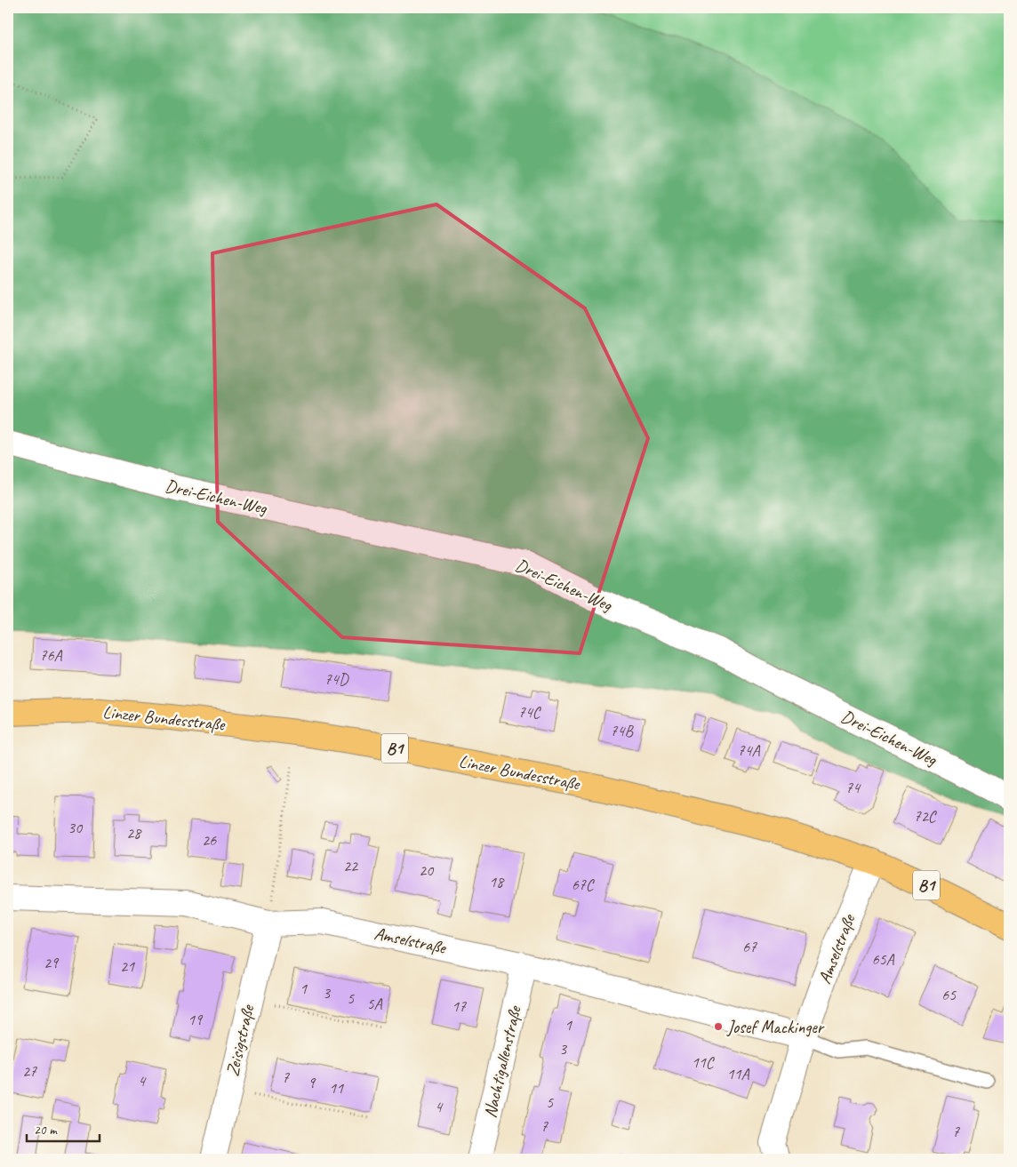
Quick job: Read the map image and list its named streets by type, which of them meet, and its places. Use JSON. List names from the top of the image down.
{
  "streets": {
    "main road": ["Linzer Bundesstraße", "B1"],
    "street": [
      "Drei-Eichen-Weg",
      "Amselstraße",
      "Zeisigstraße",
      "Nachtigallenstraße"
    ]
  },
  "crossings": [
    ["Linzer Bundesstraße", "Amselstraße"],
    ["Amselstraße", "Zeisigstraße"],
    ["Amselstraße", "Nachtigallenstraße"]
  ],
  "places": ["Josef Mackinger"],
  "house_numbers": [
    "76A",
    "74D",
    "74C",
    "74B",
    "74A",
    "74",
    "72C",
    "30",
    "28",
    "26",
    "22",
    "20",
    "18",
    "67C",
    "67",
    "65A",
    "29",
    "21",
    "1",
    "3",
    "65",
    "5",
    "5A",
    "17",
    "19",
    "1",
    "3",
    "11C",
    "27",
    "11A",
    "7",
    "4",
    "9",
    "11",
    "5",
    "4",
    "7",
    "7"
  ],
  "scale_bar": "20 m"
}
